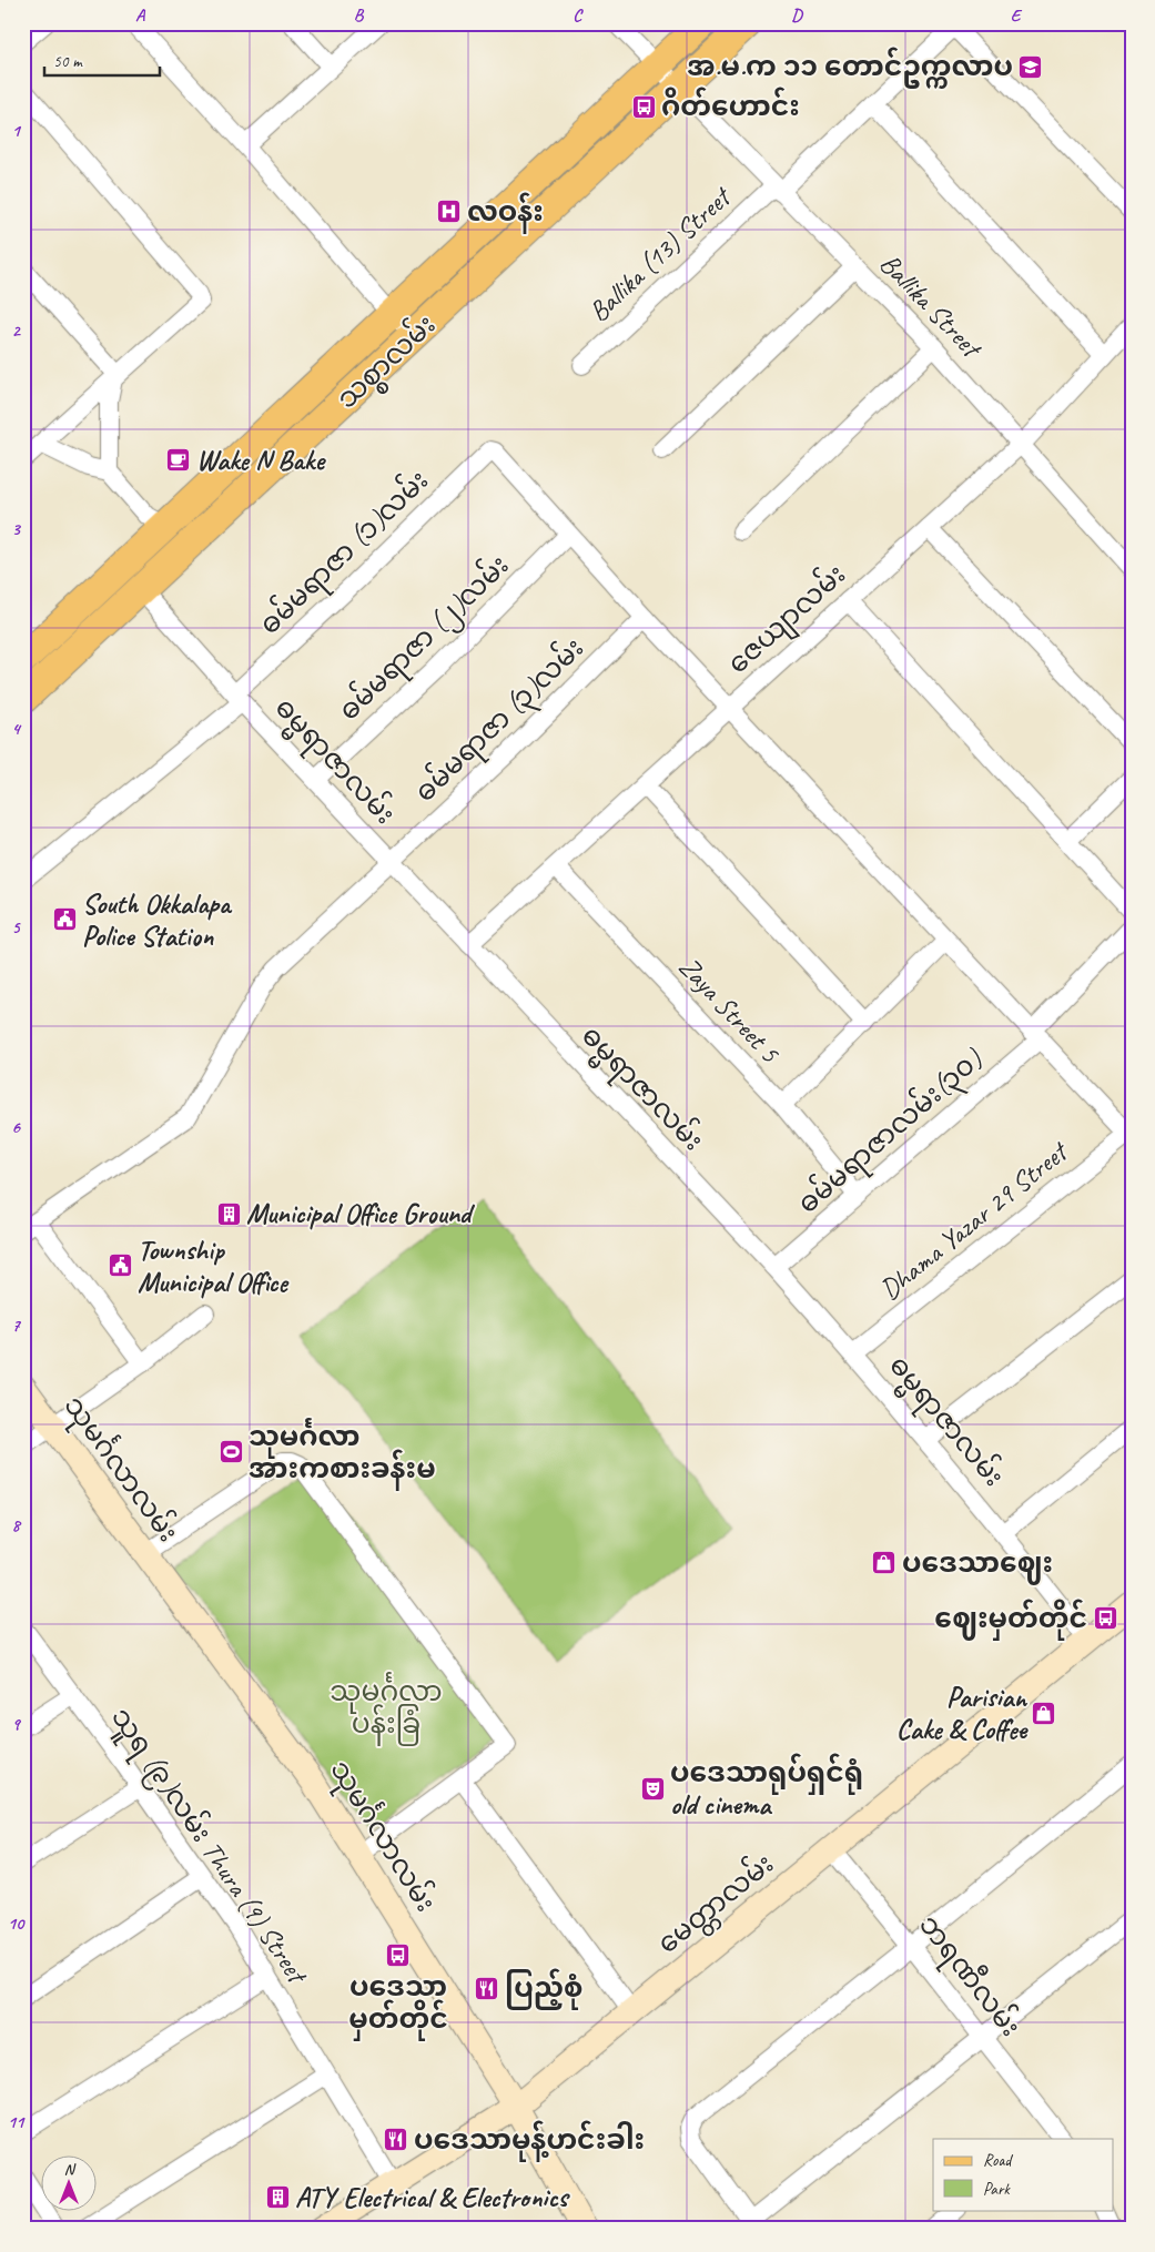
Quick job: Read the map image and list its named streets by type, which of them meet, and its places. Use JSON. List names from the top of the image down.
{
  "streets": {
    "main road": ["သစ္စာလမ်း", "သုမင်္ဂလာလမ်း", "မေတ္တာလမ်း"],
    "street": [
      "Ballika (13) Street",
      "Ballika Street",
      "ဓမ်မရာဇာ (၁)လမ်း",
      "ဇေယျာလမ်း",
      "ဓမ်မရာဇာ (၂)လမ်း",
      "ဓမ်မရာဇာ (၃)လမ်း",
      "ဓမ္မရာဇာလမ်း",
      "Zaya Street 5",
      "ဓမ်မရာဇာလမ်း(၃၀)",
      "Dhama Yazar 29 Street",
      "သူရ (၉)လမ်း Thura (9) Street",
      "ဘရဏီလမ်း"
    ]
  },
  "crossings": [
    ["Ballika (13) Street", "Ballika Street"],
    ["Ballika Street", "သစ္စာလမ်း"],
    ["Ballika Street", "ဇေယျာလမ်း"],
    ["သစ္စာလမ်း", "ဓမ္မရာဇာလမ်း"],
    ["ဓမ်မရာဇာ (၁)လမ်း", "ဓမ်မရာဇာ (၂)လမ်း"],
    ["ဓမ်မရာဇာ (၁)လမ်း", "ဓမ္မရာဇာလမ်း"],
    ["ဇေယျာလမ်း", "ဓမ္မရာဇာလမ်း"],
    ["ဇေယျာလမ်း", "Zaya Street 5"],
    ["ဓမ်မရာဇာ (၂)လမ်း", "ဓမ္မရာဇာလမ်း"],
    ["ဓမ်မရာဇာ (၃)လမ်း", "ဓမ္မရာဇာလမ်း"],
    ["ဓမ္မရာဇာလမ်း", "ဓမ်မရာဇာလမ်း(၃၀)"],
    ["ဓမ္မရာဇာလမ်း", "Dhama Yazar 29 Street"],
    ["ဓမ္မရာဇာလမ်း", "မေတ္တာလမ်း"],
    ["Zaya Street 5", "ဓမ်မရာဇာလမ်း(၃၀)"],
    ["သုမင်္ဂလာလမ်း", "မေတ္တာလမ်း"],
    ["သူရ (၉)လမ်း Thura (9) Street", "မေတ္တာလမ်း"],
    ["မေတ္တာလမ်း", "ဘရဏီလမ်း"]
  ],
  "parks": ["သုမင်္ဂလာ ပန်းခြံ"],
  "places": {
    "school or university": ["အ.မ.က ၁၁ တောင်ဥက္ကလာပ"],
    "bus stop": ["ဂိတ်ဟောင်း", "ဈေးမှတ်တိုင်", "ပဒေသာ မှတ်တိုင်"],
    "hospital": ["လဝန်း"],
    "cafe": ["Wake N Bake"],
    "public building": ["South Okkalapa Police Station", "Township Municipal Office"],
    "building": ["Municipal Office Ground", "ATY Electrical & Electronics"],
    "sports": ["သုမင်္ဂလာ အားကစားခန်းမ"],
    "shop": ["ပဒေသာဈေး", "Parisian Cake & Coffee"],
    "theatre": ["ပဒေသာရုပ်ရှင်ရုံ old cinema"],
    "restaurant": ["ပြည့်စုံ", "ပဒေသာမုန့်ဟင်းခါး"]
  },
  "legend": ["Road", "Park"],
  "scale_bar": "50 m",
  "north": "top",
  "grid": {
    "columns": [
      "A",
      "B",
      "C",
      "D",
      "E"
    ],
    "rows": [
      "1",
      "2",
      "3",
      "4",
      "5",
      "6",
      "7",
      "8",
      "9",
      "10",
      "11"
    ]
  }
}
